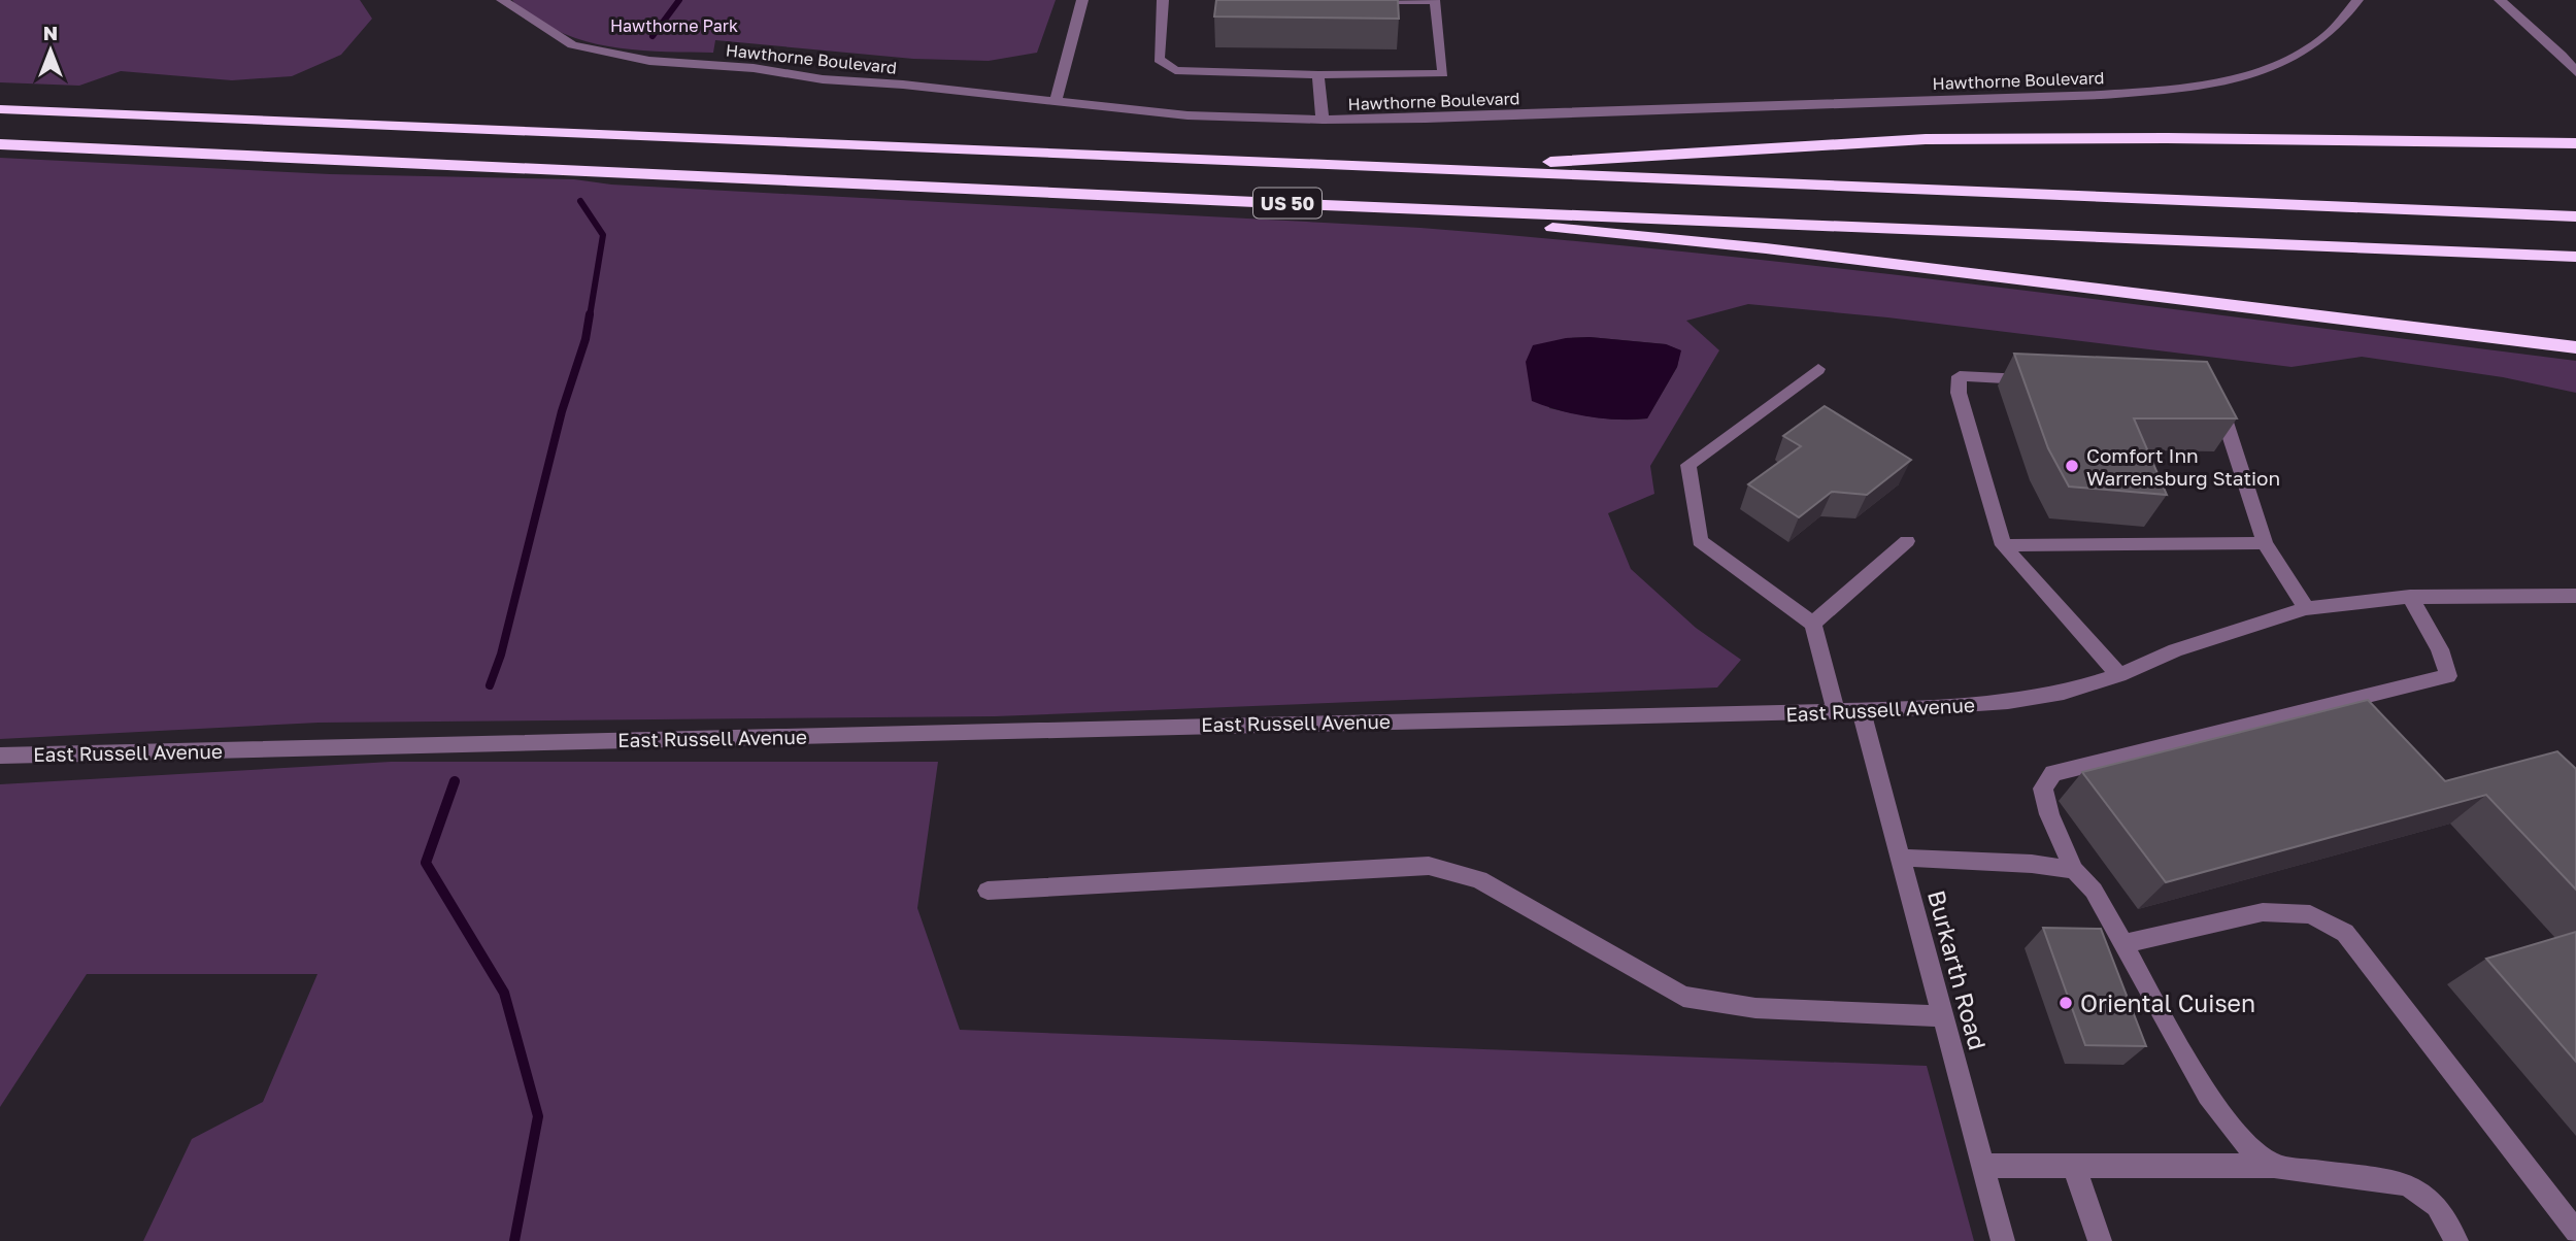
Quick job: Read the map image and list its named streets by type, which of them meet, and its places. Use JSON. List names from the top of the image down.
{
  "streets": {
    "highway": ["US 50"],
    "street": ["Hawthorne Boulevard", "East Russell Avenue", "Burkarth Road"]
  },
  "crossings": [
    ["East Russell Avenue", "Burkarth Road"]
  ],
  "parks": ["Hawthorne Park"],
  "places": ["Comfort Inn Warrensburg Station", "Oriental Cuisen"],
  "north": "top"
}
